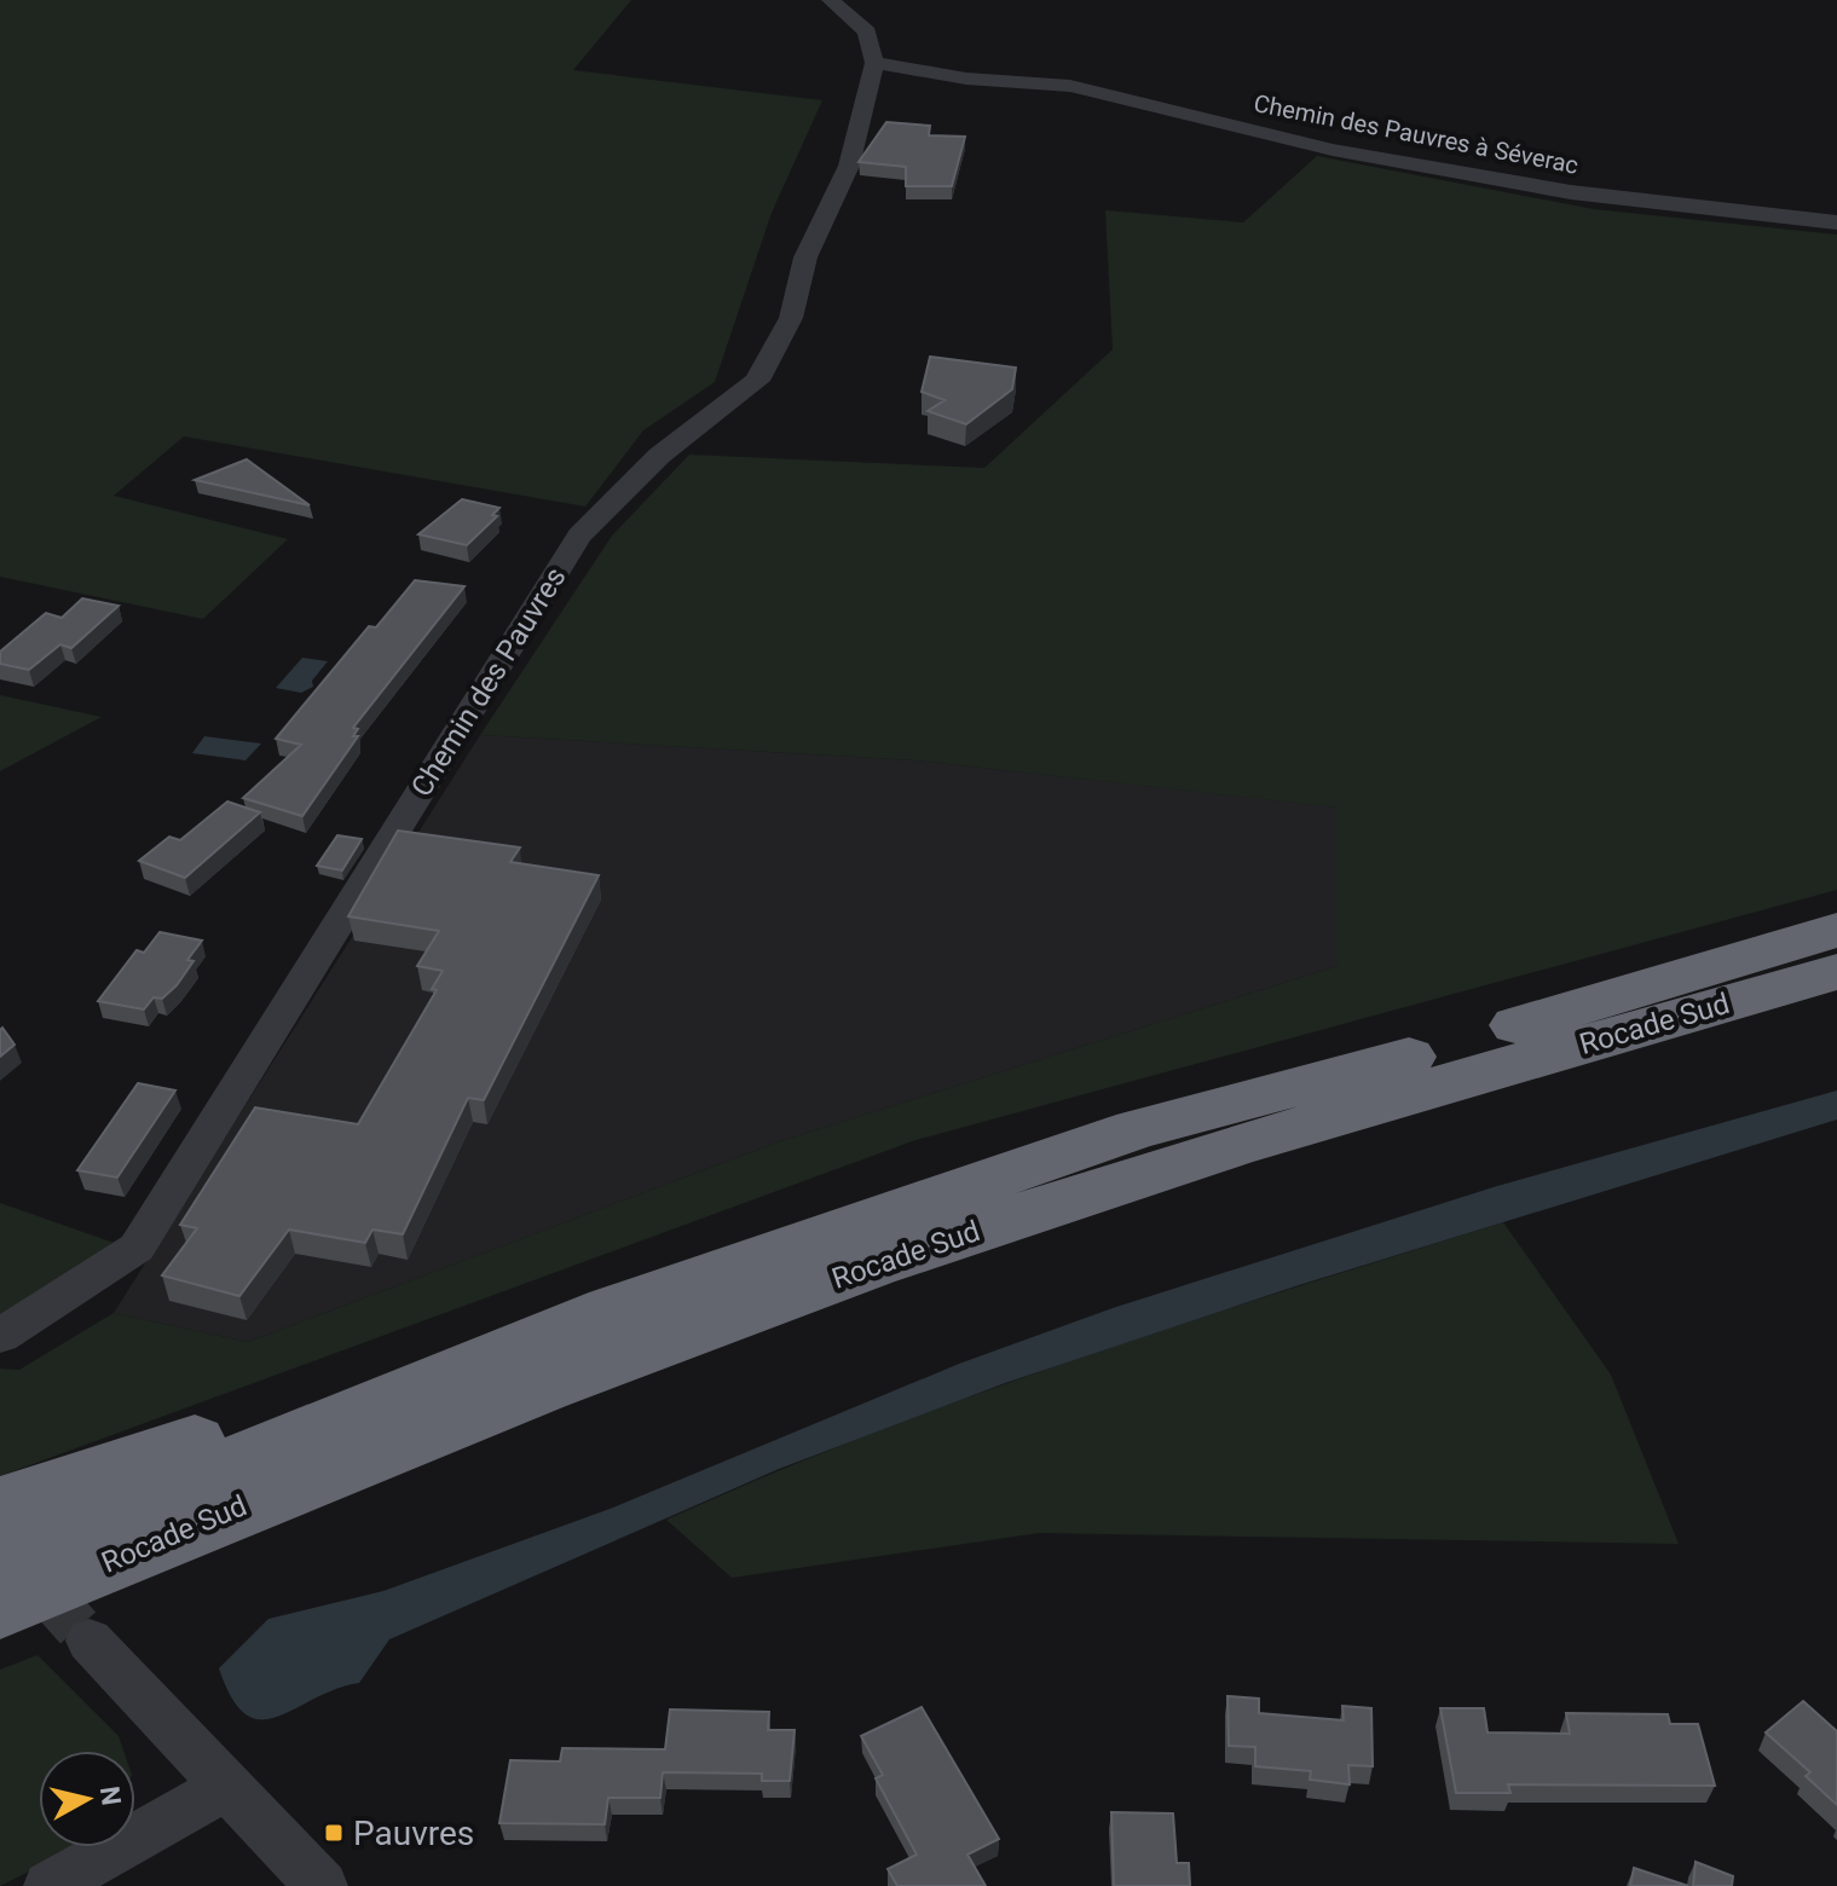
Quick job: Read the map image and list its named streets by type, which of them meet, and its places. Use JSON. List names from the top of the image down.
{
  "streets": {
    "highway": ["Rocade Sud"],
    "street": ["Chemin des Pauvres à Séverac", "Chemin des Pauvres"]
  },
  "crossings": [
    ["Chemin des Pauvres à Séverac", "Chemin des Pauvres"]
  ],
  "places": {
    "transit": ["Pauvres"]
  },
  "north": "right"
}
